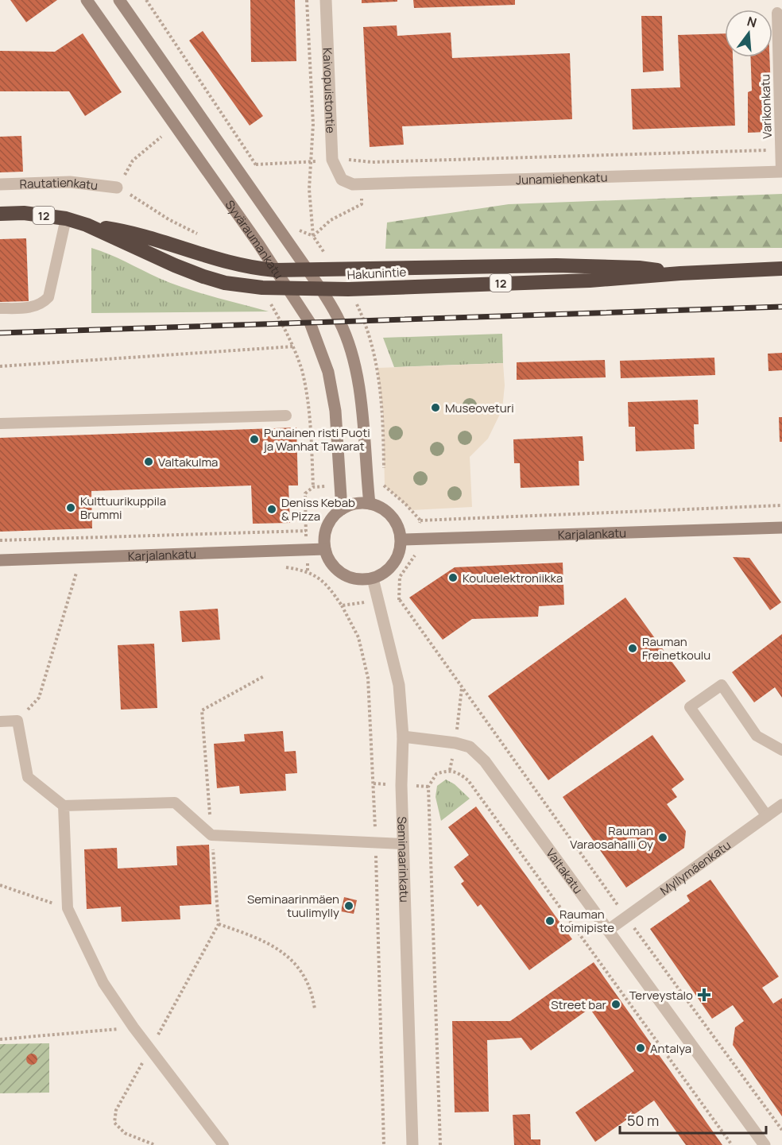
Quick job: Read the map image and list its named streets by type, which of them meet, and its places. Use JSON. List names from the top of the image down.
{
  "streets": {
    "highway": ["12", "Hakunintie"],
    "main road": ["Syväraumankatu", "Karjalankatu"],
    "street": [
      "Kaivopuistontie",
      "Junamiehenkatu",
      "Rautatienkatu",
      "Seminaarinkatu",
      "Myllymäenkatu",
      "Valtakatu"
    ],
    "lane": ["Varikonkatu"]
  },
  "crossings": [
    ["Kaivopuistontie", "Junamiehenkatu"],
    ["Varikonkatu", "Junamiehenkatu"],
    ["Syväraumankatu", "Hakunintie"],
    ["Syväraumankatu", "Karjalankatu"],
    ["Syväraumankatu", "Seminaarinkatu"],
    ["Karjalankatu", "Seminaarinkatu"],
    ["Seminaarinkatu", "Valtakatu"],
    ["Myllymäenkatu", "Valtakatu"]
  ],
  "places": {
    "other": [
      "Museoveturi",
      "Punainen risti Puoti ja Wanhat Tawarat",
      "Valtakulma",
      "Kulttuurikuppila Brummi",
      "Deniss Kebab & Pizza",
      "Kouluelektroniikka",
      "Rauman Freinetkoulu",
      "Rauman Varaosahalli Oy",
      "Seminaarinmäen tuulimylly",
      "Rauman toimipiste",
      "Street bar",
      "Antalya"
    ],
    "health": ["Terveystalo"]
  },
  "scale_bar": "50 m",
  "north": "top"
}
